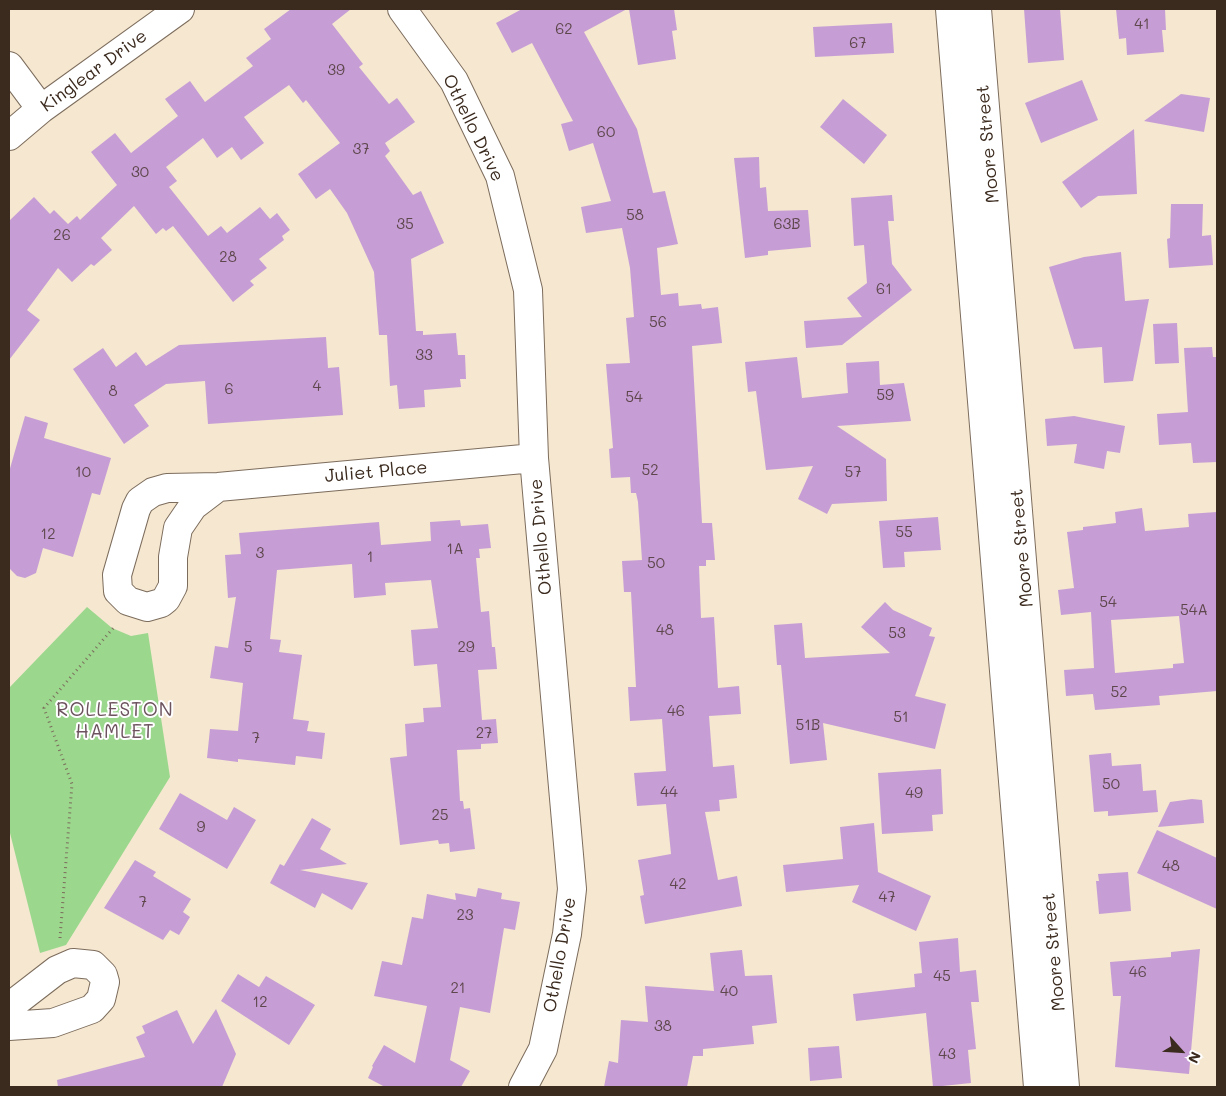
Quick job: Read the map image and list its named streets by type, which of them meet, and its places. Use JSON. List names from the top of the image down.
{
  "streets": {
    "street": [
      "Kinglear Drive",
      "Othello Drive",
      "Moore Street",
      "Juliet Place"
    ]
  },
  "crossings": [
    ["Othello Drive", "Juliet Place"]
  ],
  "districts": ["ROLLESTON HAMLET"],
  "house_numbers": [
    "41",
    "62",
    "67",
    "39",
    "60",
    "37",
    "30",
    "58",
    "35",
    "63B",
    "26",
    "28",
    "61",
    "56",
    "33",
    "4",
    "6",
    "8",
    "59",
    "54",
    "52",
    "10",
    "57",
    "55",
    "12",
    "1A",
    "3",
    "1",
    "50",
    "54",
    "54A",
    "48",
    "53",
    "5",
    "29",
    "52",
    "46",
    "51",
    "51B",
    "27",
    "7",
    "50",
    "44",
    "49",
    "25",
    "9",
    "48",
    "42",
    "47",
    "7",
    "23",
    "46",
    "45",
    "21",
    "40",
    "12",
    "38",
    "43"
  ],
  "north": "bottom right"
}
